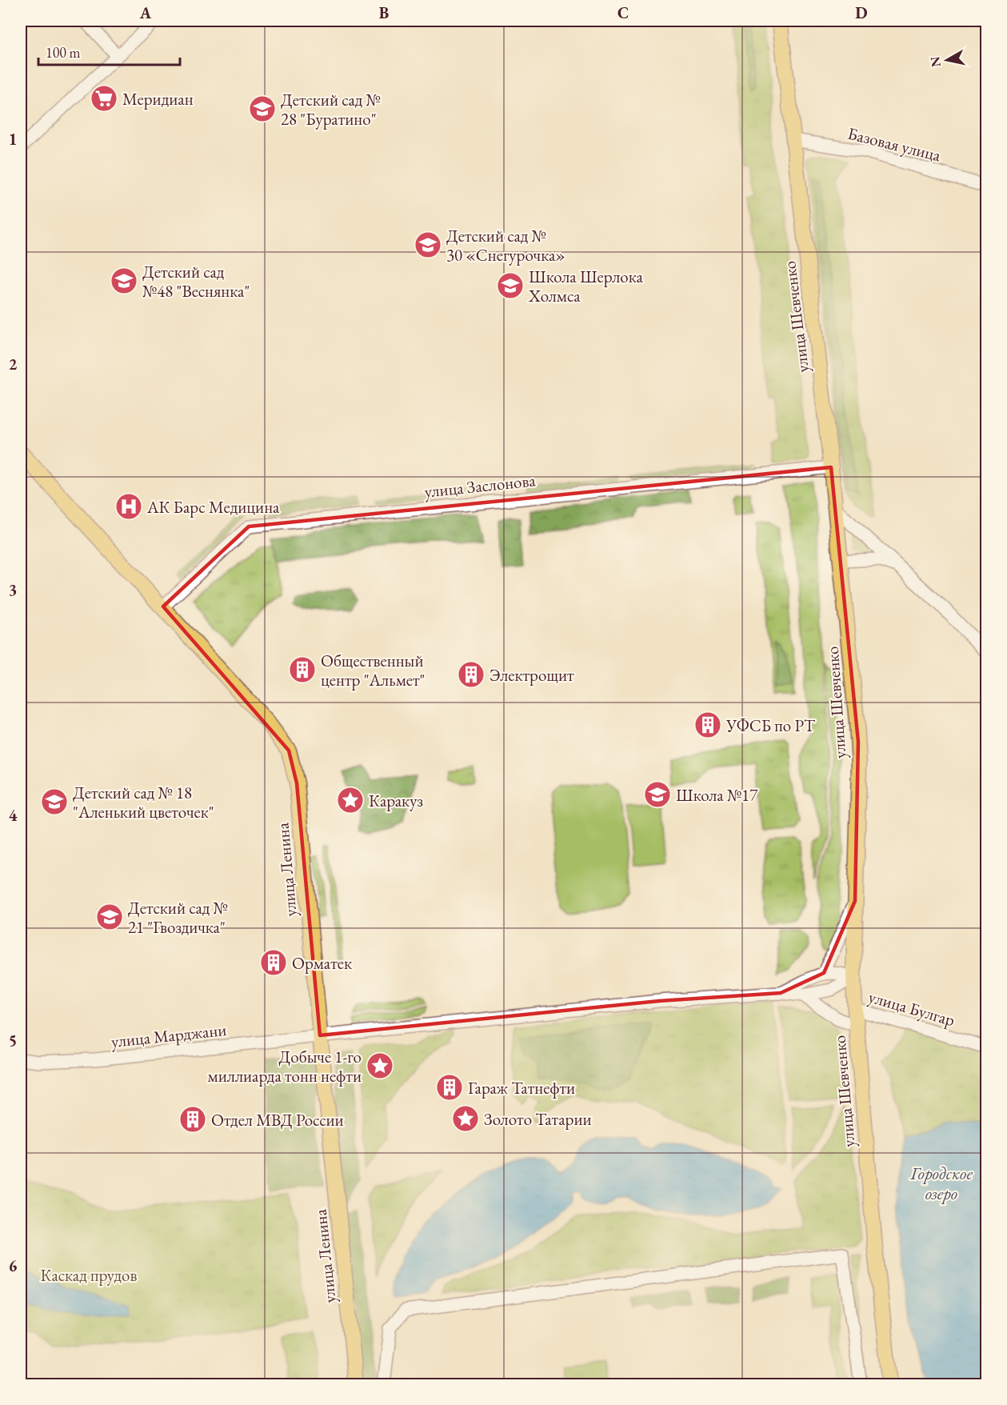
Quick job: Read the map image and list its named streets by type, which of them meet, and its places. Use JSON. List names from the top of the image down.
{
  "streets": {
    "main road": ["улица Шевченко", "улица Ленина"],
    "street": [
      "Базовая улица",
      "улица Заслонова",
      "улица Булгар",
      "улица Марджани"
    ]
  },
  "crossings": [
    ["Базовая улица", "улица Шевченко"],
    ["улица Шевченко", "улица Заслонова"],
    ["улица Шевченко", "улица Булгар"],
    ["улица Заслонова", "улица Ленина"],
    ["улица Ленина", "улица Марджани"]
  ],
  "water": ["Городское озеро"],
  "parks": ["Каскад прудов"],
  "places": {
    "supermarket": ["Меридиан"],
    "school or university": [
      "Детский сад № 28 \"Буратино\"",
      "Детский сад № 30 «Снегурочка»",
      "Детский сад №48 \"Веснянка\"",
      "Школа Шерлока Холмса",
      "Школа №17",
      "Детский сад № 18 \"Аленький цветочек\"",
      "Детский сад № 21 \"Гвоздичка\""
    ],
    "hospital": ["АК Барс Медицина"],
    "building": [
      "Общественный центр \"Альмет\"",
      "Электрощит",
      "УФСБ по РТ",
      "Орматек",
      "Гараж Татнефти",
      "Отдел МВД России"
    ],
    "place": ["Каракуз", "Добыче 1-го миллиарда тонн нефти", "Золото Татарии"]
  },
  "scale_bar": "100 m",
  "north": "left",
  "grid": {
    "columns": [
      "A",
      "B",
      "C",
      "D"
    ],
    "rows": [
      "1",
      "2",
      "3",
      "4",
      "5",
      "6"
    ]
  }
}
